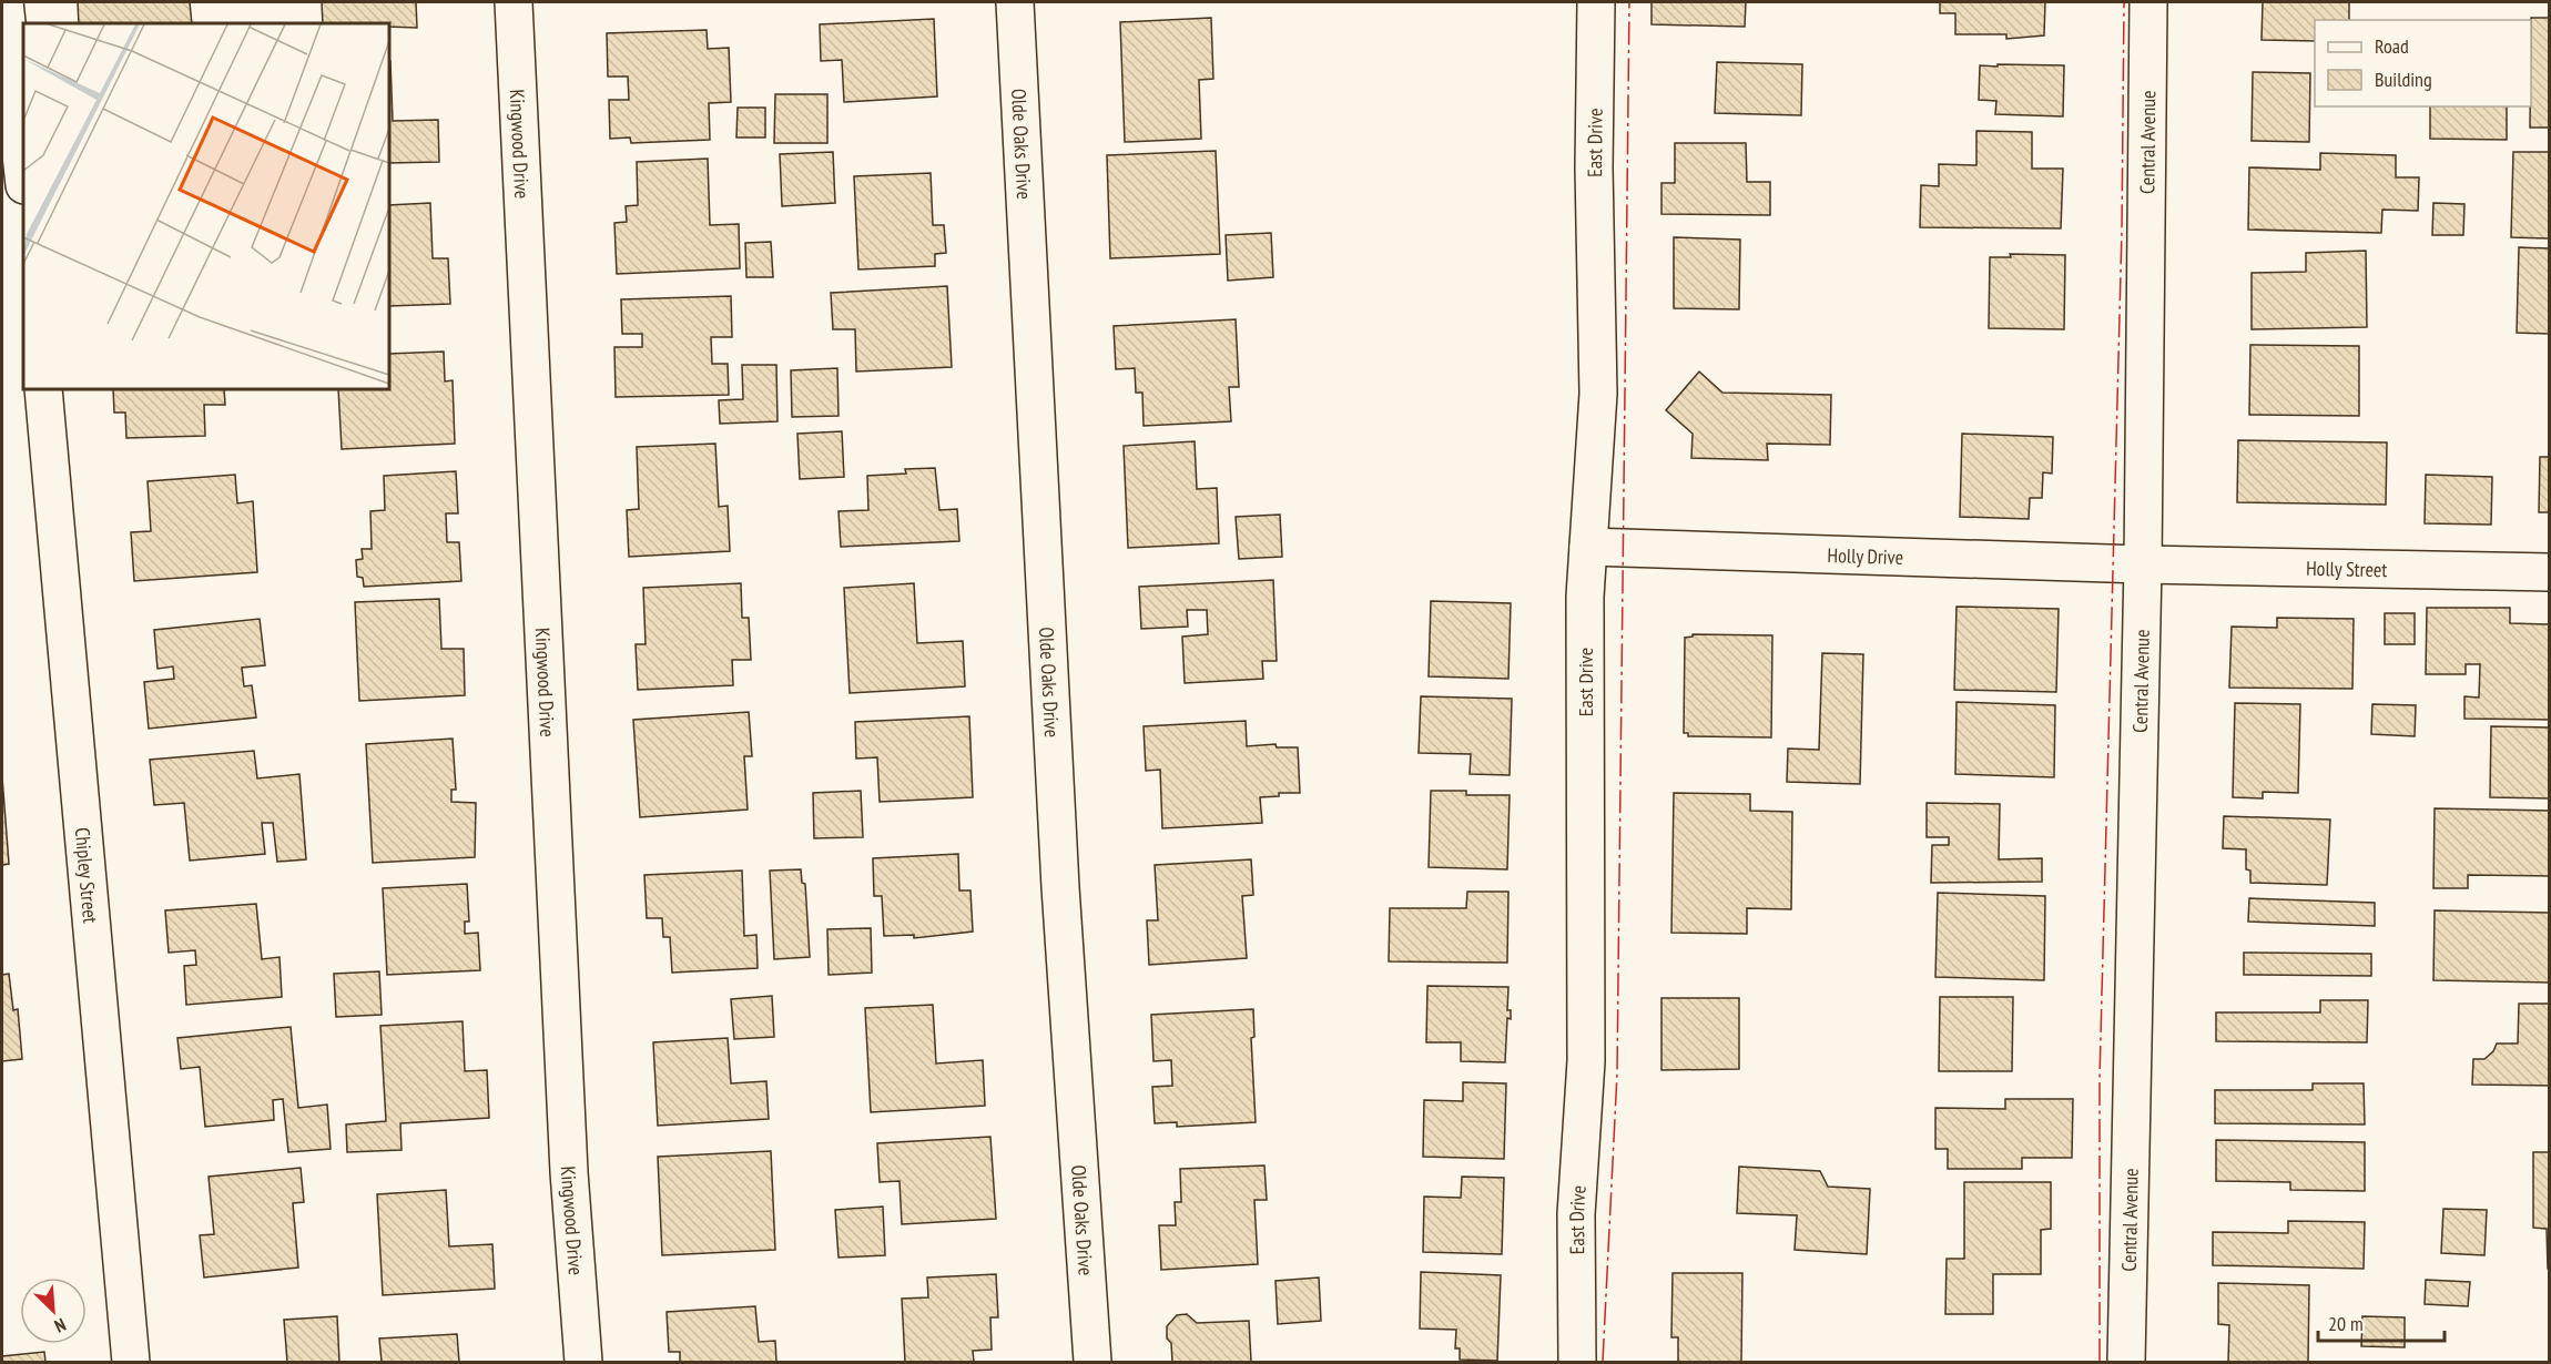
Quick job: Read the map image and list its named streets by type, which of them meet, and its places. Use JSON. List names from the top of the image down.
{
  "streets": {
    "street": [
      "East Drive",
      "Central Avenue",
      "Kingwood Drive",
      "Olde Oaks Drive",
      "Holly Drive",
      "Holly Street",
      "Chipley Street"
    ]
  },
  "crossings": [
    ["East Drive", "Holly Drive"],
    ["Central Avenue", "Holly Drive"],
    ["Central Avenue", "Holly Street"],
    ["Holly Drive", "Holly Street"]
  ],
  "legend": ["Road", "Building"],
  "scale_bar": "20 m",
  "north": "bottom right"
}
